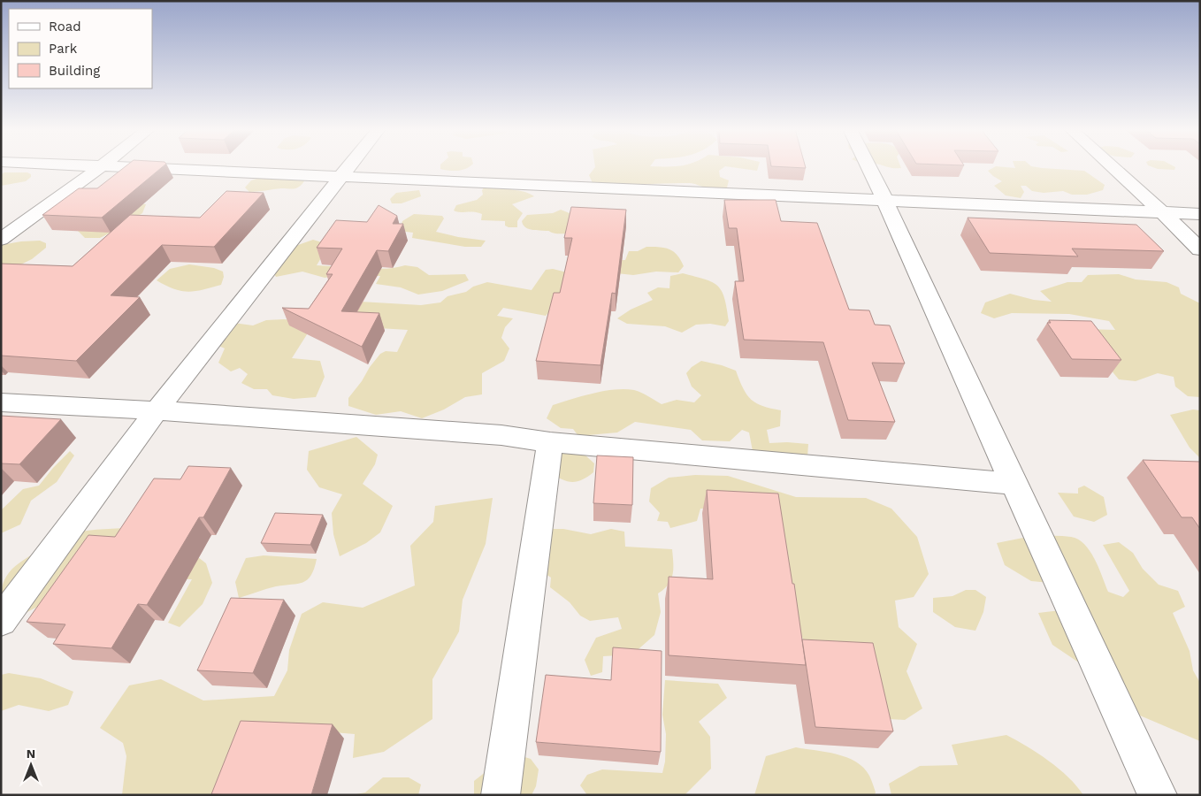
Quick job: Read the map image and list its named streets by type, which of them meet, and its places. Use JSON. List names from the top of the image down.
{
  "legend": ["Road", "Park", "Building"],
  "north": "top"
}
